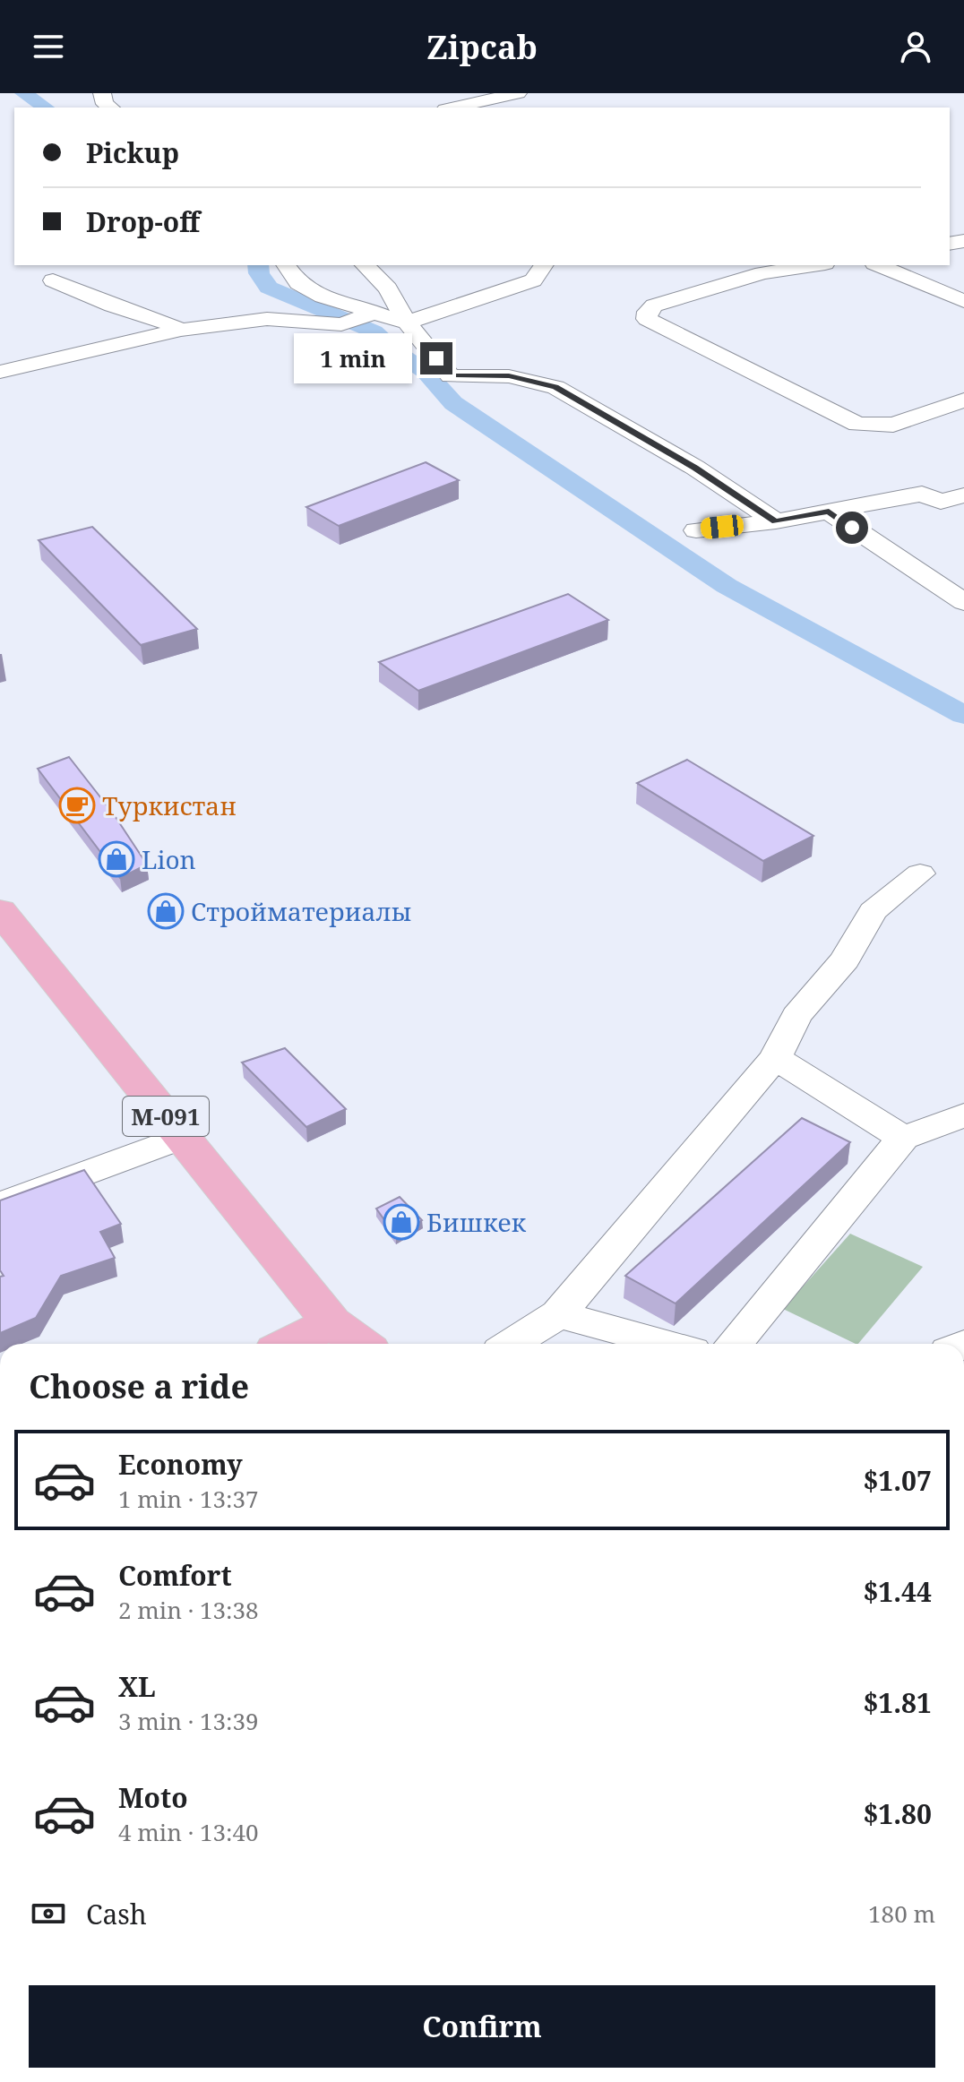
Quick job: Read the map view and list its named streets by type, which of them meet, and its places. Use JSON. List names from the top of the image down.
{
  "streets": {
    "main road": ["М-091"]
  },
  "places": {
    "cafe": ["Туркистан"],
    "shop": ["Lion", "Стройматериалы", "Бишкек"]
  },
  "page": {
    "header": "Zipcab",
    "banner": ["Pickup", "Drop-off"],
    "bubble": "1 min",
    "heading": "Choose a ride",
    "list": [
      {
        "name": "Economy",
        "note": "1 min · 13:37",
        "value": "$1.07"
      },
      {
        "name": "Comfort",
        "note": "2 min · 13:38",
        "value": "$1.44"
      },
      {
        "name": "XL",
        "note": "3 min · 13:39",
        "value": "$1.81"
      },
      {
        "name": "Moto",
        "note": "4 min · 13:40",
        "value": "$1.80"
      }
    ],
    "pay": ["Cash", "180 m"],
    "buttons": "Confirm"
  }
}
